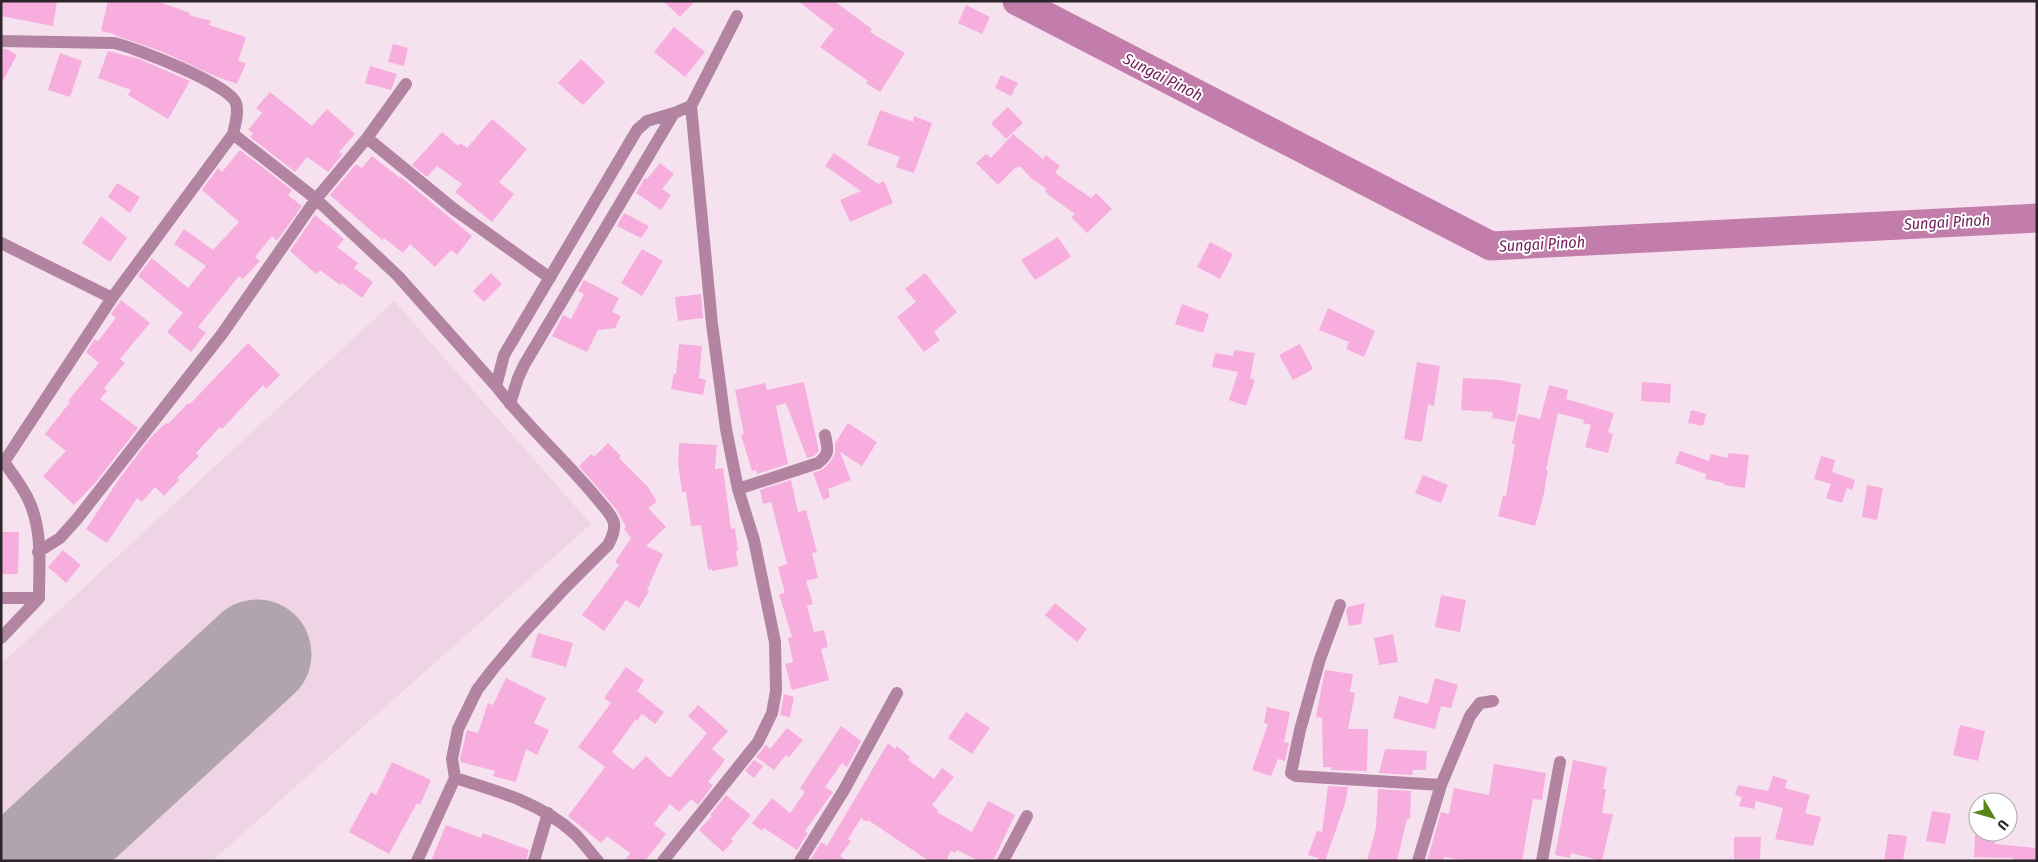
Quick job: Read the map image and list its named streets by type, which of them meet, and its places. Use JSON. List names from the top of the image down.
{
  "water": ["Sungai Pinoh"],
  "north": "bottom right"
}
